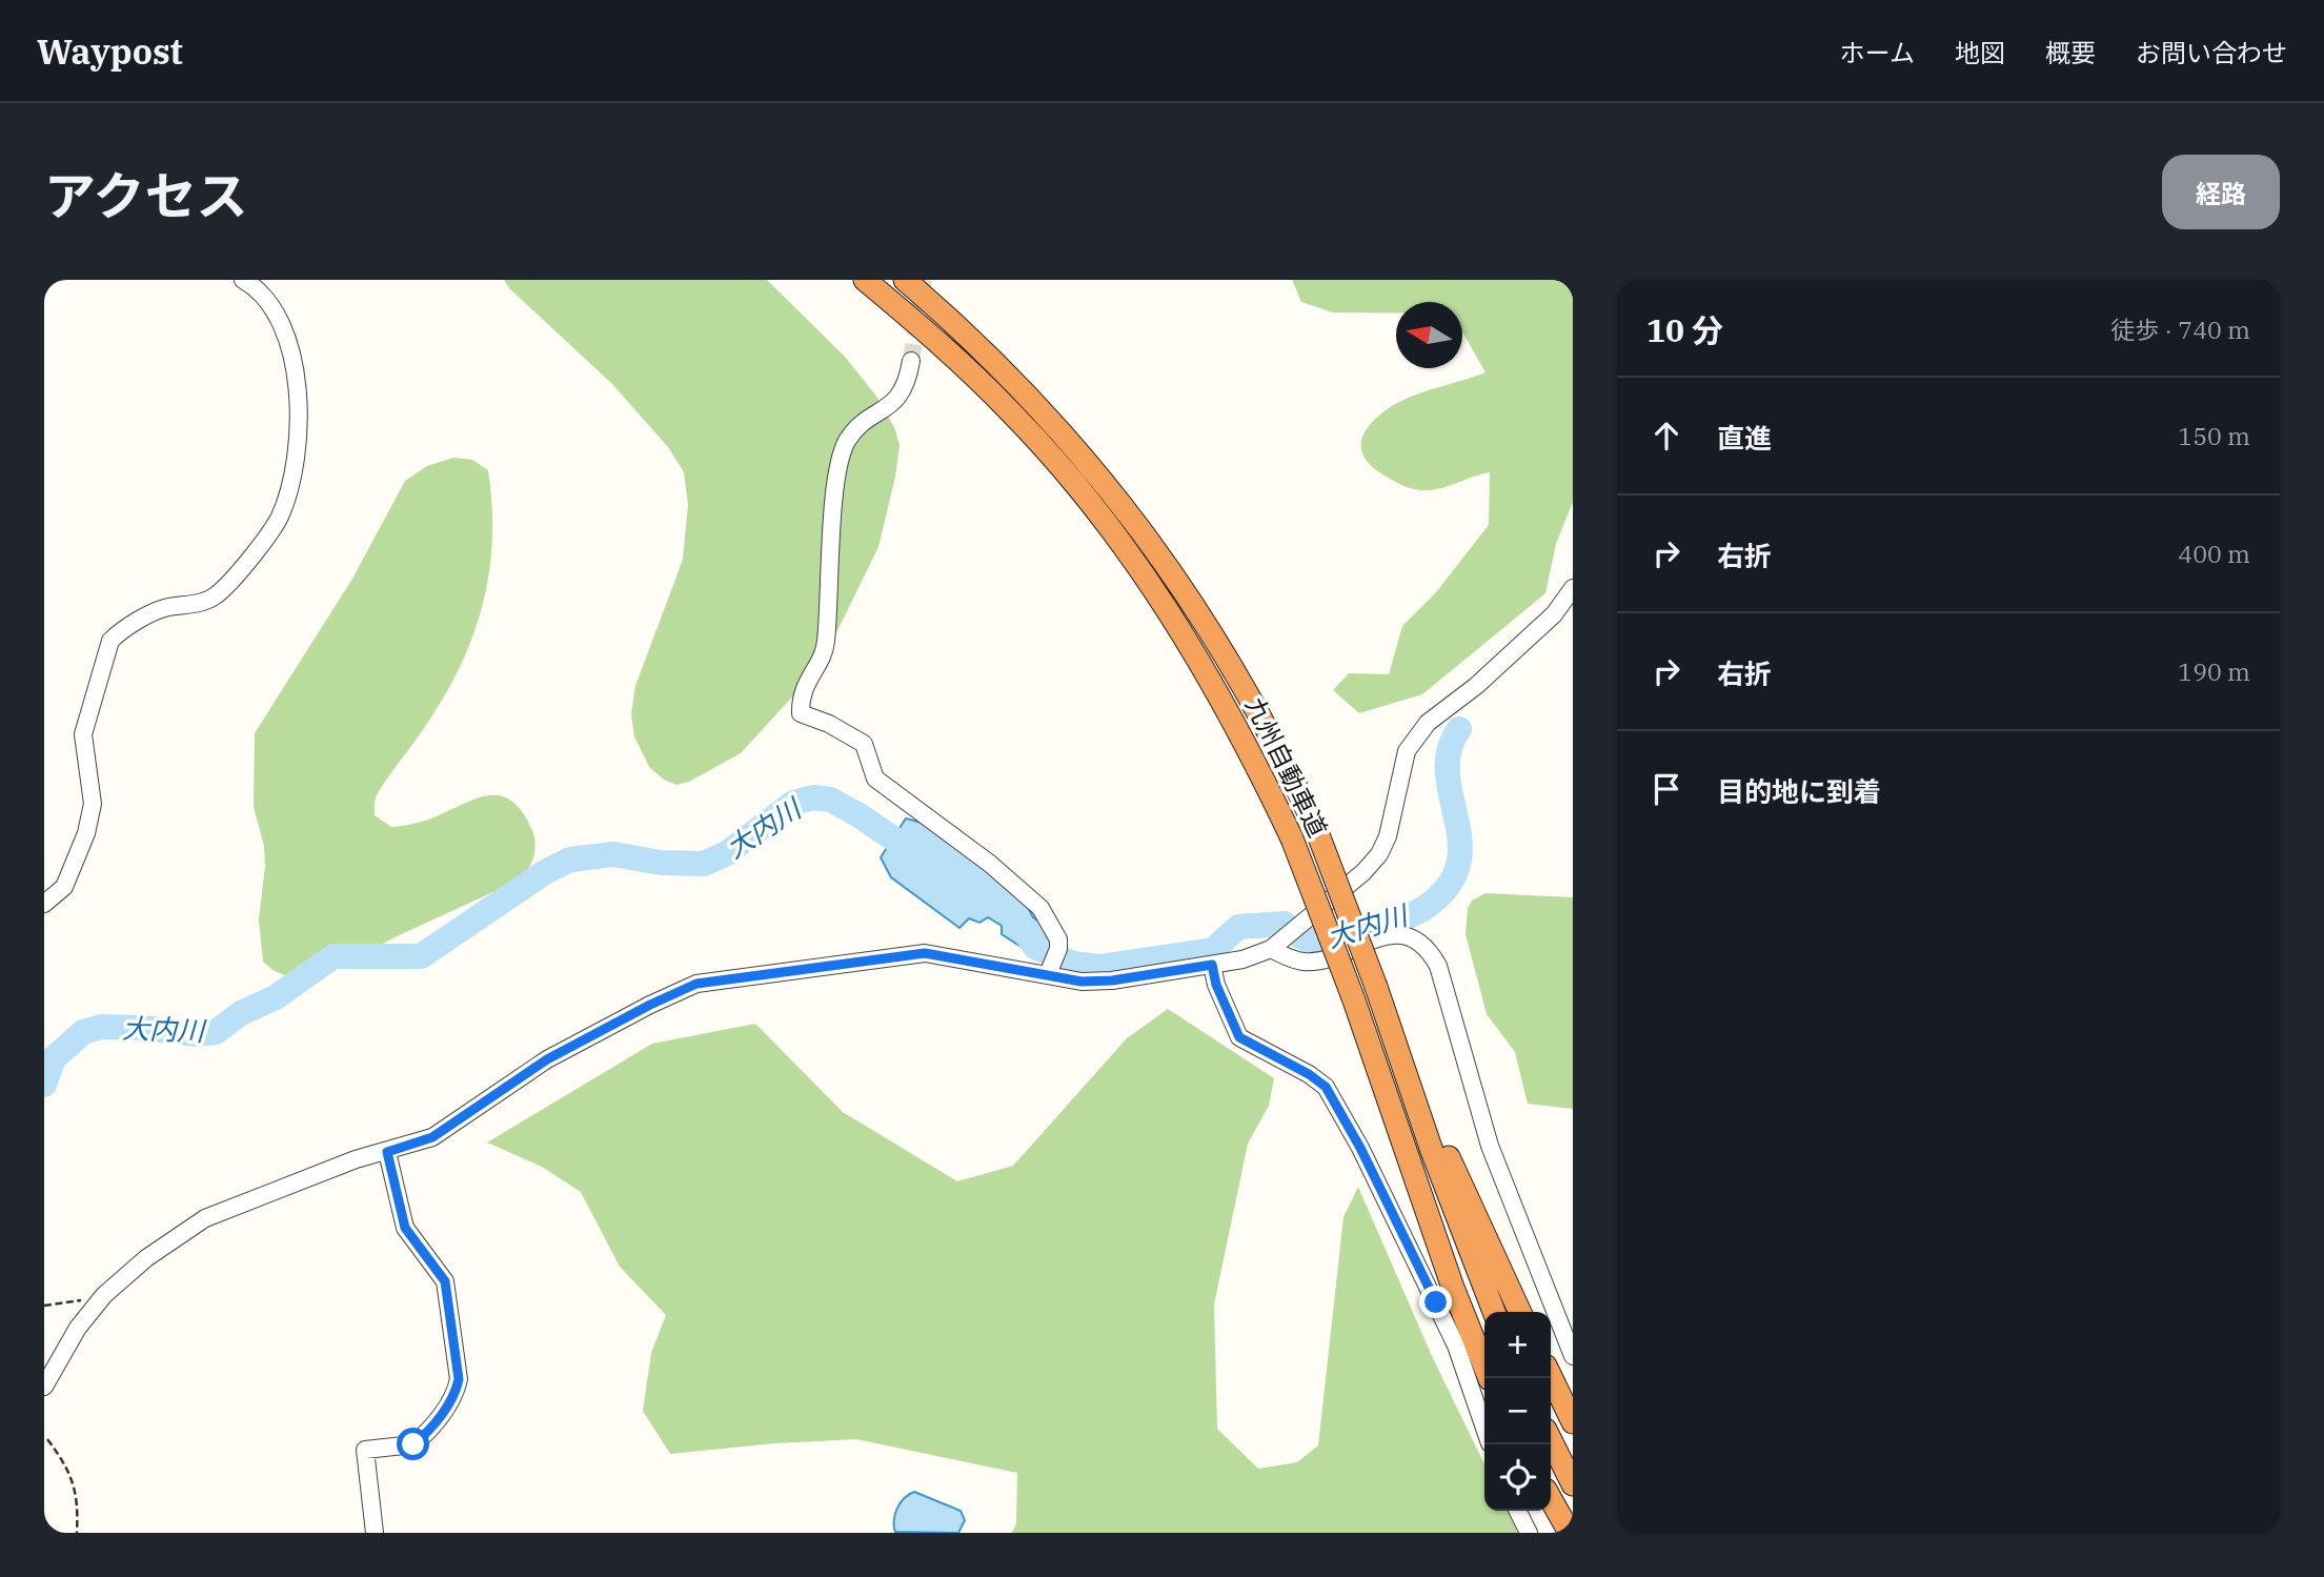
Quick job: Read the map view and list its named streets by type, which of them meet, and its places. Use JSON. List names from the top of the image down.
{
  "streets": {
    "highway": ["九州自動車道"]
  },
  "water": ["大内川"],
  "north": "left",
  "page": {
    "header": "Waypost",
    "nav": [
      "ホーム",
      "地図",
      "概要",
      "お問い合わせ"
    ],
    "title": "アクセス",
    "buttons": "経路",
    "heading": ["10 分", "徒歩 · 740 m"],
    "list": [
      ["直進", "150 m"],
      ["右折", "400 m"],
      ["右折", "190 m"],
      "目的地に到着"
    ],
    "map_buttons": ["+", "−"]
  }
}
